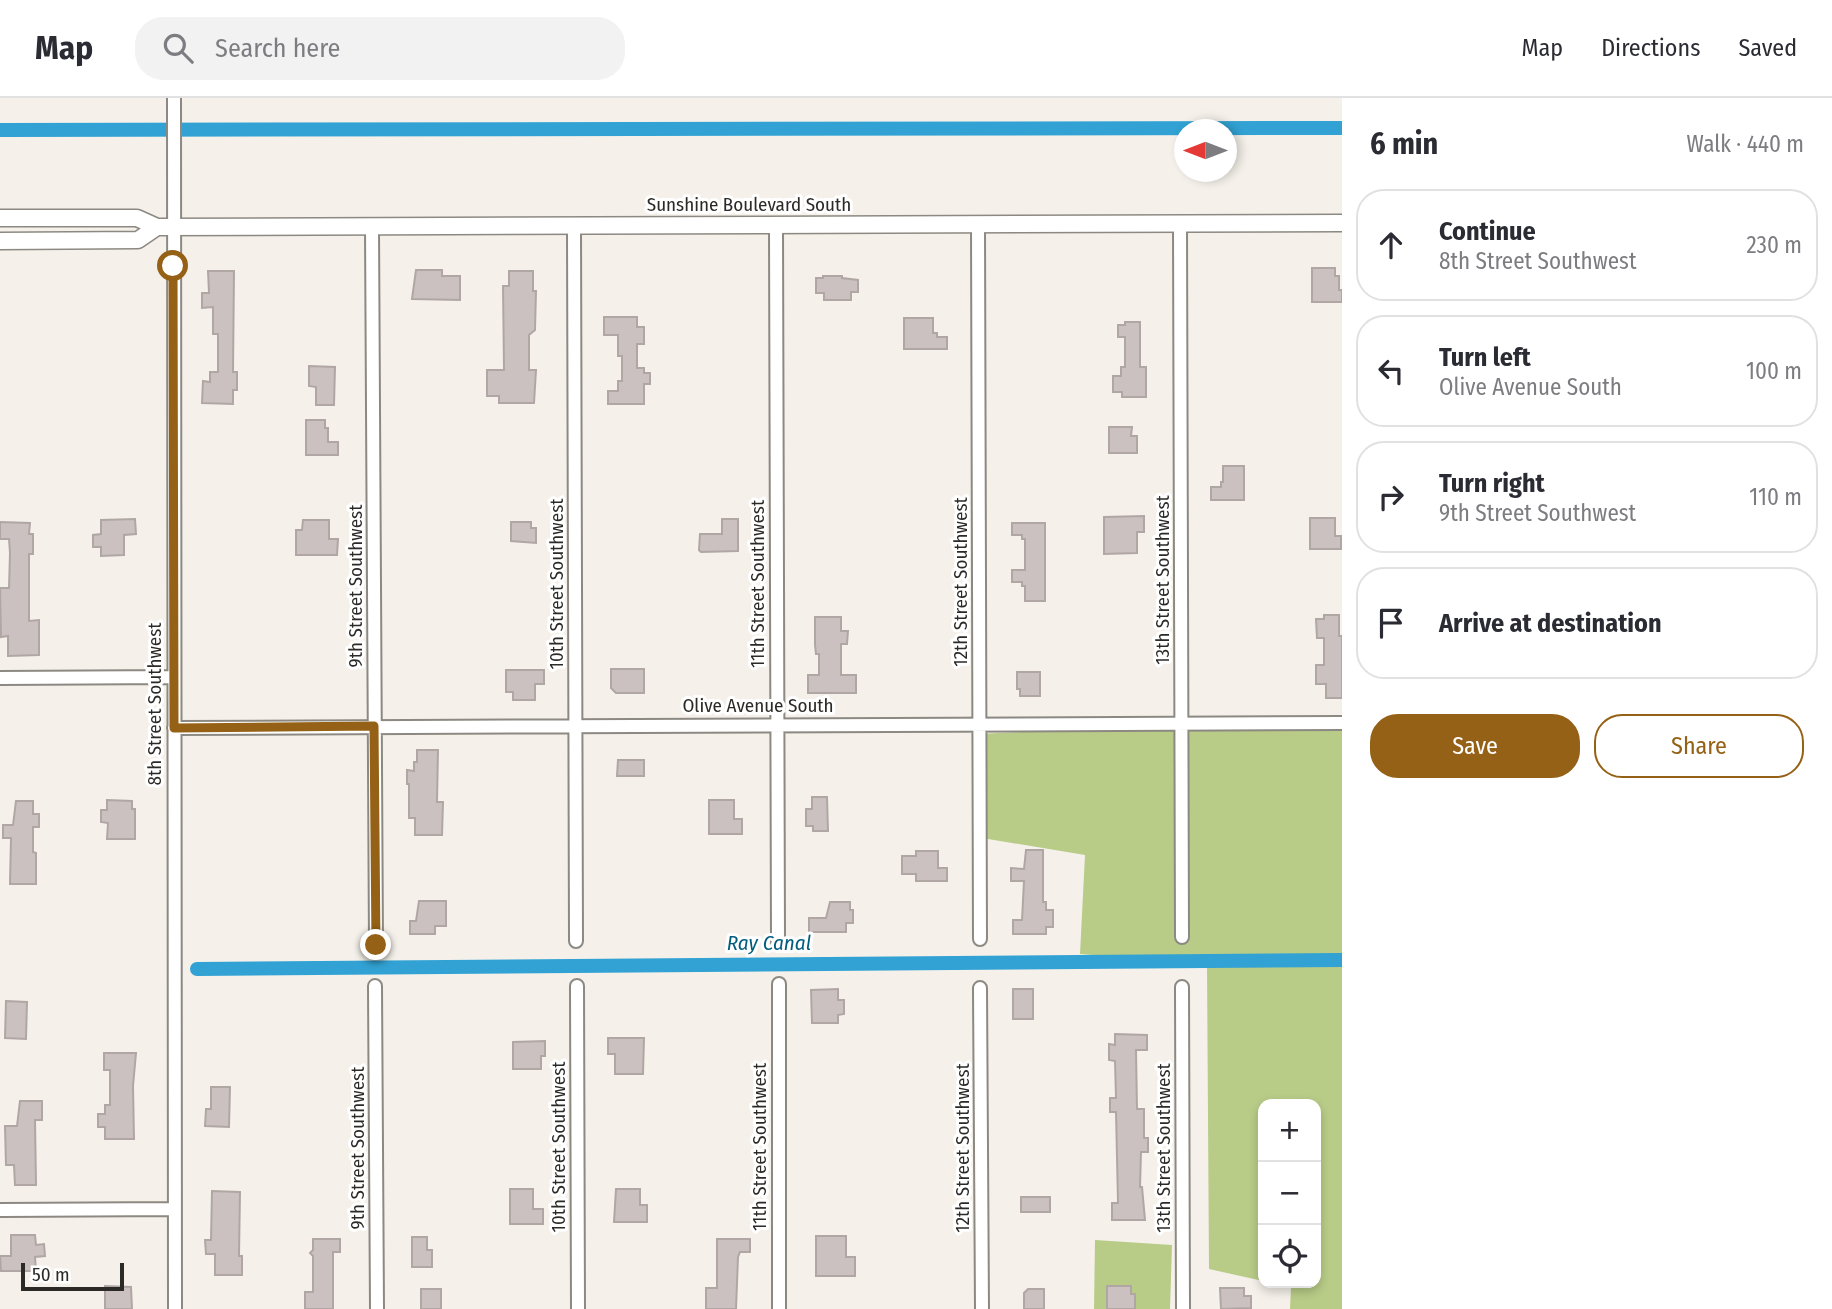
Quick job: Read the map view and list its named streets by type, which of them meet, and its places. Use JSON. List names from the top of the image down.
{
  "streets": {
    "street": [
      "Sunshine Boulevard South",
      "13th Street Southwest",
      "12th Street Southwest",
      "10th Street Southwest",
      "11th Street Southwest",
      "9th Street Southwest",
      "8th Street Southwest",
      "Olive Avenue South"
    ]
  },
  "crossings": [
    ["Sunshine Boulevard South", "13th Street Southwest"],
    ["Sunshine Boulevard South", "12th Street Southwest"],
    ["Sunshine Boulevard South", "10th Street Southwest"],
    ["Sunshine Boulevard South", "11th Street Southwest"],
    ["Sunshine Boulevard South", "9th Street Southwest"],
    ["Sunshine Boulevard South", "8th Street Southwest"],
    ["13th Street Southwest", "Olive Avenue South"],
    ["12th Street Southwest", "Olive Avenue South"],
    ["10th Street Southwest", "Olive Avenue South"],
    ["11th Street Southwest", "Olive Avenue South"],
    ["9th Street Southwest", "Olive Avenue South"],
    ["8th Street Southwest", "Olive Avenue South"]
  ],
  "water": ["Ray Canal"],
  "scale_bar": "50 m",
  "north": "left",
  "page": {
    "header": "Map",
    "search": "Search here",
    "nav": ["Map", "Directions", "Saved"],
    "heading": ["6 min", "Walk · 440 m"],
    "list": [
      ["Continue", "8th Street Southwest", "230 m"],
      ["Turn left", "Olive Avenue South", "100 m"],
      ["Turn right", "9th Street Southwest", "110 m"],
      "Arrive at destination"
    ],
    "buttons": ["Save", "Share"],
    "map_buttons": ["+", "−"],
    "scale": "50 m"
  }
}
